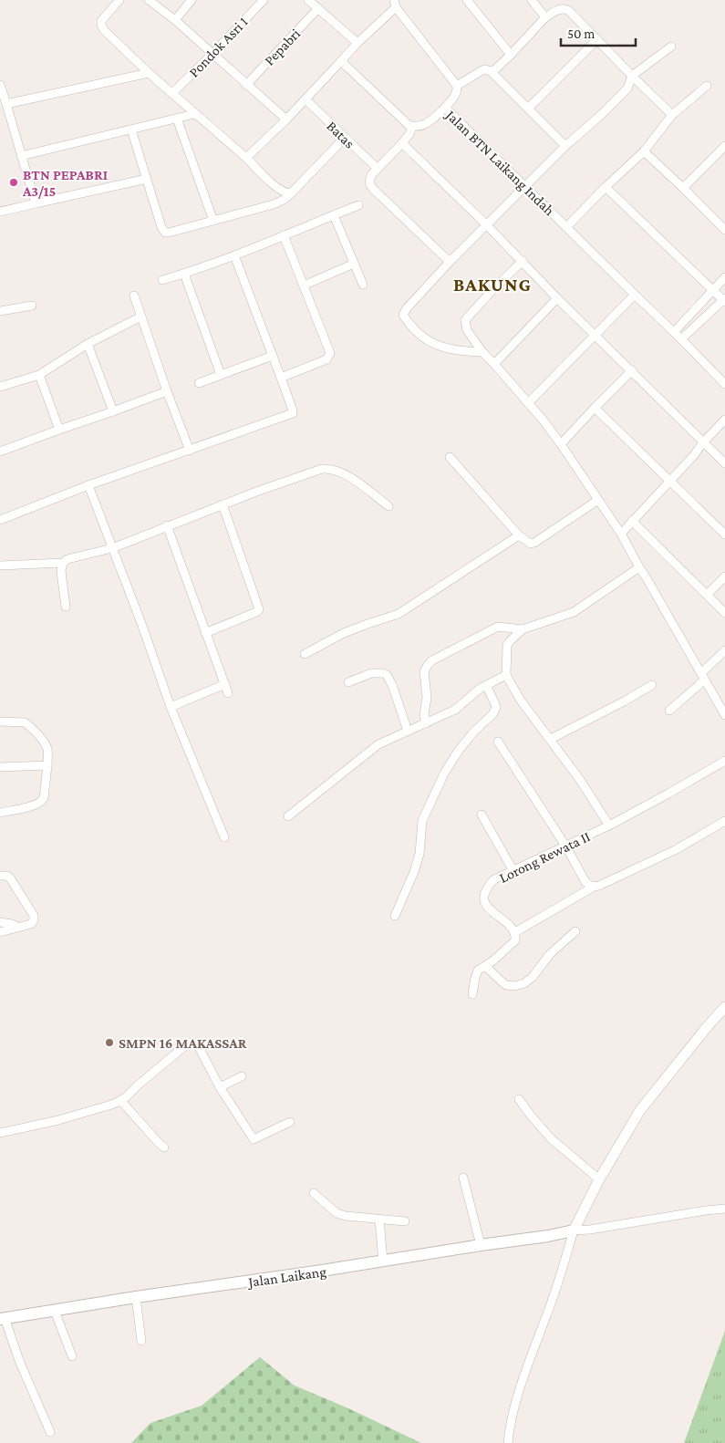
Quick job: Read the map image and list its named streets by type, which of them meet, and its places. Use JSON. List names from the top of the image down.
{
  "streets": {
    "main road": ["Jalan Laikang"],
    "street": [
      "Pondok Asri 1",
      "Pepabri",
      "Batas",
      "Jalan BTN Laikang Indah",
      "Lorong Rewata II"
    ]
  },
  "districts": ["BAKUNG"],
  "places": ["BTN PEPABRI A3/15", "SMPN 16 MAKASSAR"],
  "scale_bar": "50 m"
}
